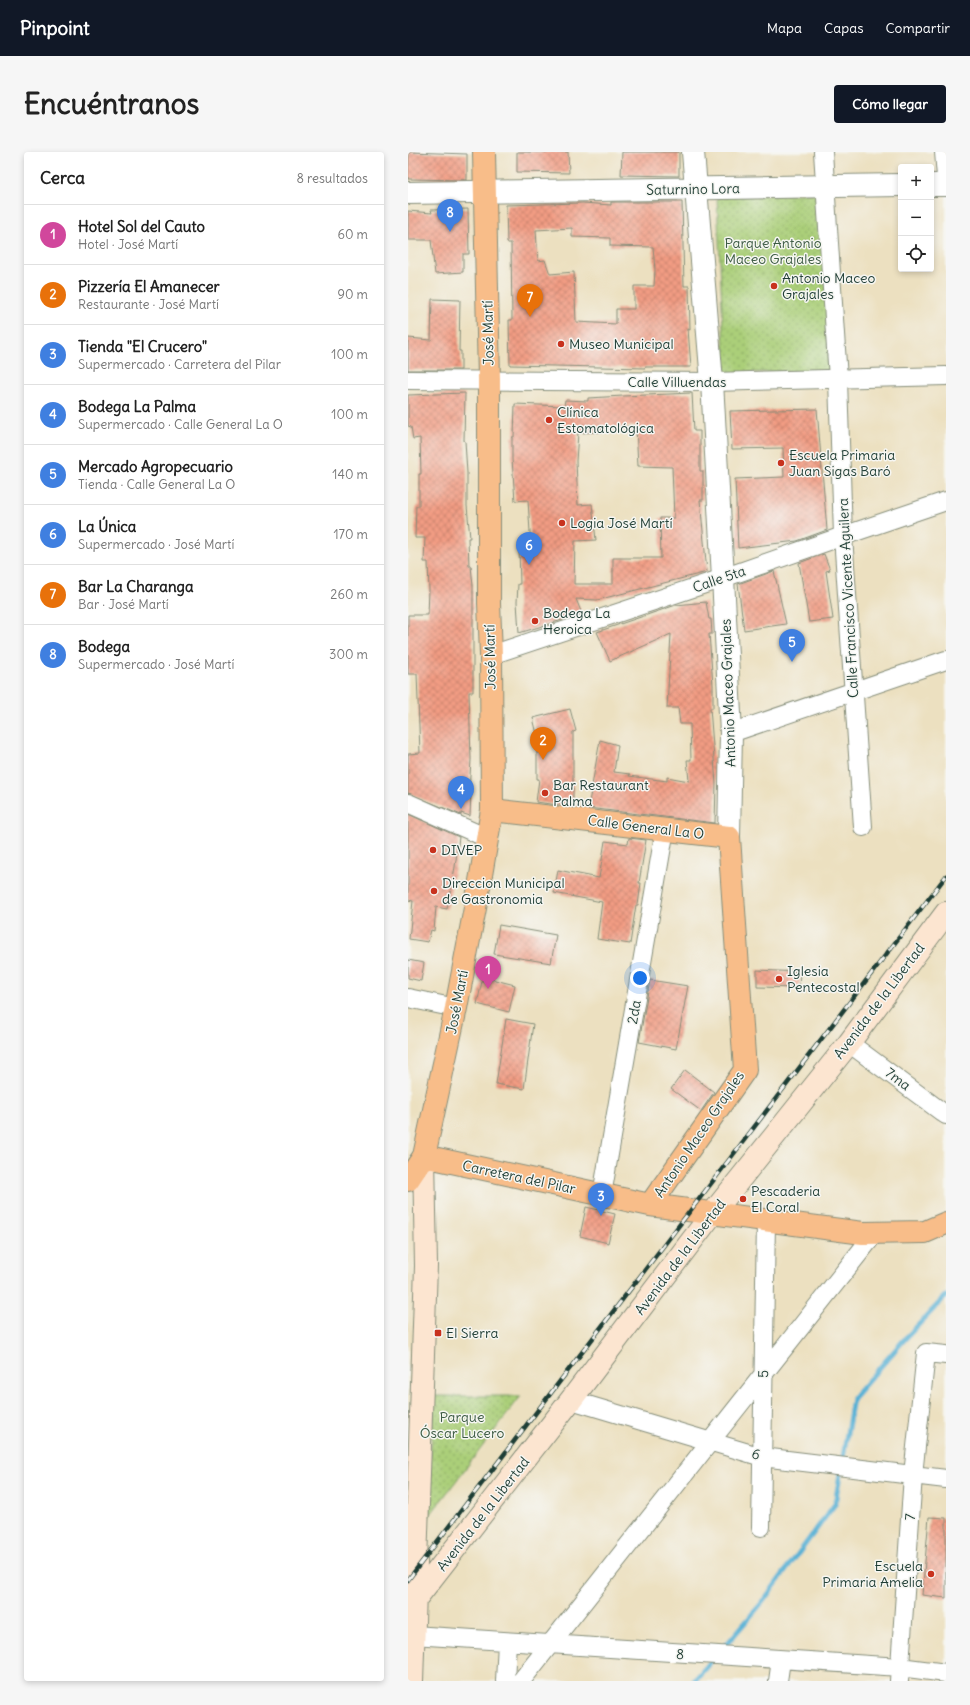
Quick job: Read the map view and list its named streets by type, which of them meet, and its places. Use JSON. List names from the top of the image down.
{
  "streets": {
    "main road": [
      "José Martí",
      "Antonio Maceo Grajales",
      "Calle General La O",
      "Avenida de la Libertad",
      "Carretera del Pilar"
    ],
    "street": [
      "Saturnino Lora",
      "Calle Villuendas",
      "Calle 5ta",
      "Calle Francisco Vicente Aguilera",
      "2da",
      "7ma",
      "5",
      "6",
      "7",
      "8"
    ]
  },
  "crossings": [
    ["Saturnino Lora", "José Martí"],
    ["Saturnino Lora", "Calle Francisco Vicente Aguilera"],
    ["Saturnino Lora", "Antonio Maceo Grajales"],
    ["José Martí", "Calle Villuendas"],
    ["José Martí", "Calle 5ta"],
    ["José Martí", "Calle General La O"],
    ["José Martí", "Carretera del Pilar"],
    ["Calle Villuendas", "Calle Francisco Vicente Aguilera"],
    ["Calle Villuendas", "Antonio Maceo Grajales"],
    ["Calle 5ta", "Calle Francisco Vicente Aguilera"],
    ["Calle 5ta", "Antonio Maceo Grajales"],
    ["Antonio Maceo Grajales", "Calle General La O"],
    ["Antonio Maceo Grajales", "Carretera del Pilar"],
    ["Calle General La O", "2da"],
    ["Avenida de la Libertad", "7ma"],
    ["Avenida de la Libertad", "Carretera del Pilar"],
    ["Avenida de la Libertad", "6"],
    ["2da", "Carretera del Pilar"],
    ["Carretera del Pilar", "5"],
    ["5", "6"],
    ["6", "7"],
    ["7", "8"]
  ],
  "parks": ["Parque Antonio Maceo Grajales", "Parque Óscar Lucero"],
  "places": {
    "other": [
      "Antonio Maceo Grajales",
      "Museo Municipal",
      "Clínica Estomatológica",
      "Escuela Primaria Juan Sigas Baró",
      "Logia José Martí",
      "Bodega La Heroica",
      "Bar Restaurant Palma",
      "DIVEP",
      "Direccion Municipal de Gastronomia",
      "Iglesia Pentecostal",
      "Pescaderia El Coral",
      "Escuela Primaria Amelia"
    ],
    "transit": ["El Sierra"]
  },
  "page": {
    "header": "Pinpoint",
    "nav": ["Mapa", "Capas", "Compartir"],
    "buttons": "Cómo llegar",
    "title": "Encuéntranos",
    "heading": ["Cerca", "8 resultados"],
    "map_buttons": ["+", "−"],
    "pins": [
      "8",
      "7",
      "6",
      "5",
      "2",
      "4",
      "1",
      "3"
    ],
    "list": [
      {
        "mark": "1",
        "name": "Hotel Sol del Cauto",
        "note": "Hotel · José Martí",
        "value": "60 m"
      },
      {
        "mark": "2",
        "name": "Pizzería El Amanecer",
        "note": "Restaurante · José Martí",
        "value": "90 m"
      },
      {
        "mark": "3",
        "name": "Tienda \"El Crucero\"",
        "note": "Supermercado · Carretera del Pilar",
        "value": "100 m"
      },
      {
        "mark": "4",
        "name": "Bodega La Palma",
        "note": "Supermercado · Calle General La O",
        "value": "100 m"
      },
      {
        "mark": "5",
        "name": "Mercado Agropecuario",
        "note": "Tienda · Calle General La O",
        "value": "140 m"
      },
      {
        "mark": "6",
        "name": "La Única",
        "note": "Supermercado · José Martí",
        "value": "170 m"
      },
      {
        "mark": "7",
        "name": "Bar La Charanga",
        "note": "Bar · José Martí",
        "value": "260 m"
      },
      {
        "mark": "8",
        "name": "Bodega",
        "note": "Supermercado · José Martí",
        "value": "300 m"
      }
    ]
  }
}
